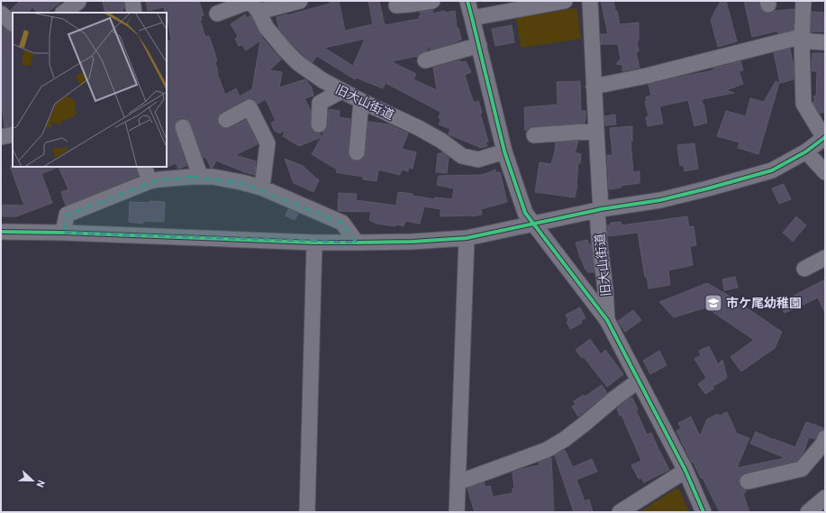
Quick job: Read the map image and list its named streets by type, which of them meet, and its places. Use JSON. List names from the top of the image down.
{
  "streets": {
    "street": ["旧大山街道"]
  },
  "places": {
    "school or university": ["市ケ尾幼稚園"]
  },
  "north": "right"
}
